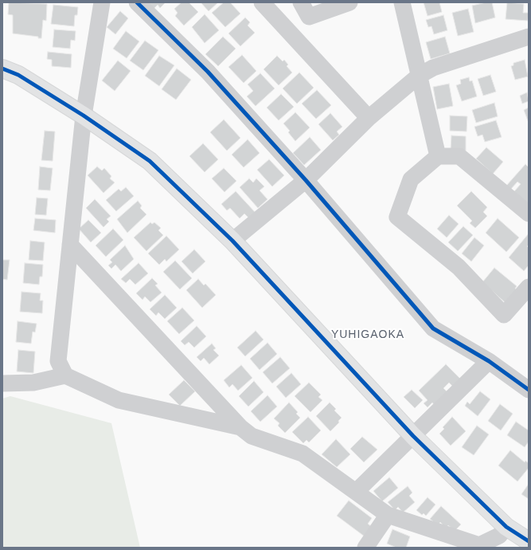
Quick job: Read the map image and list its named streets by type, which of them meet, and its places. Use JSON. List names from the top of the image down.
{
  "districts": ["YUHIGAOKA"]
}
